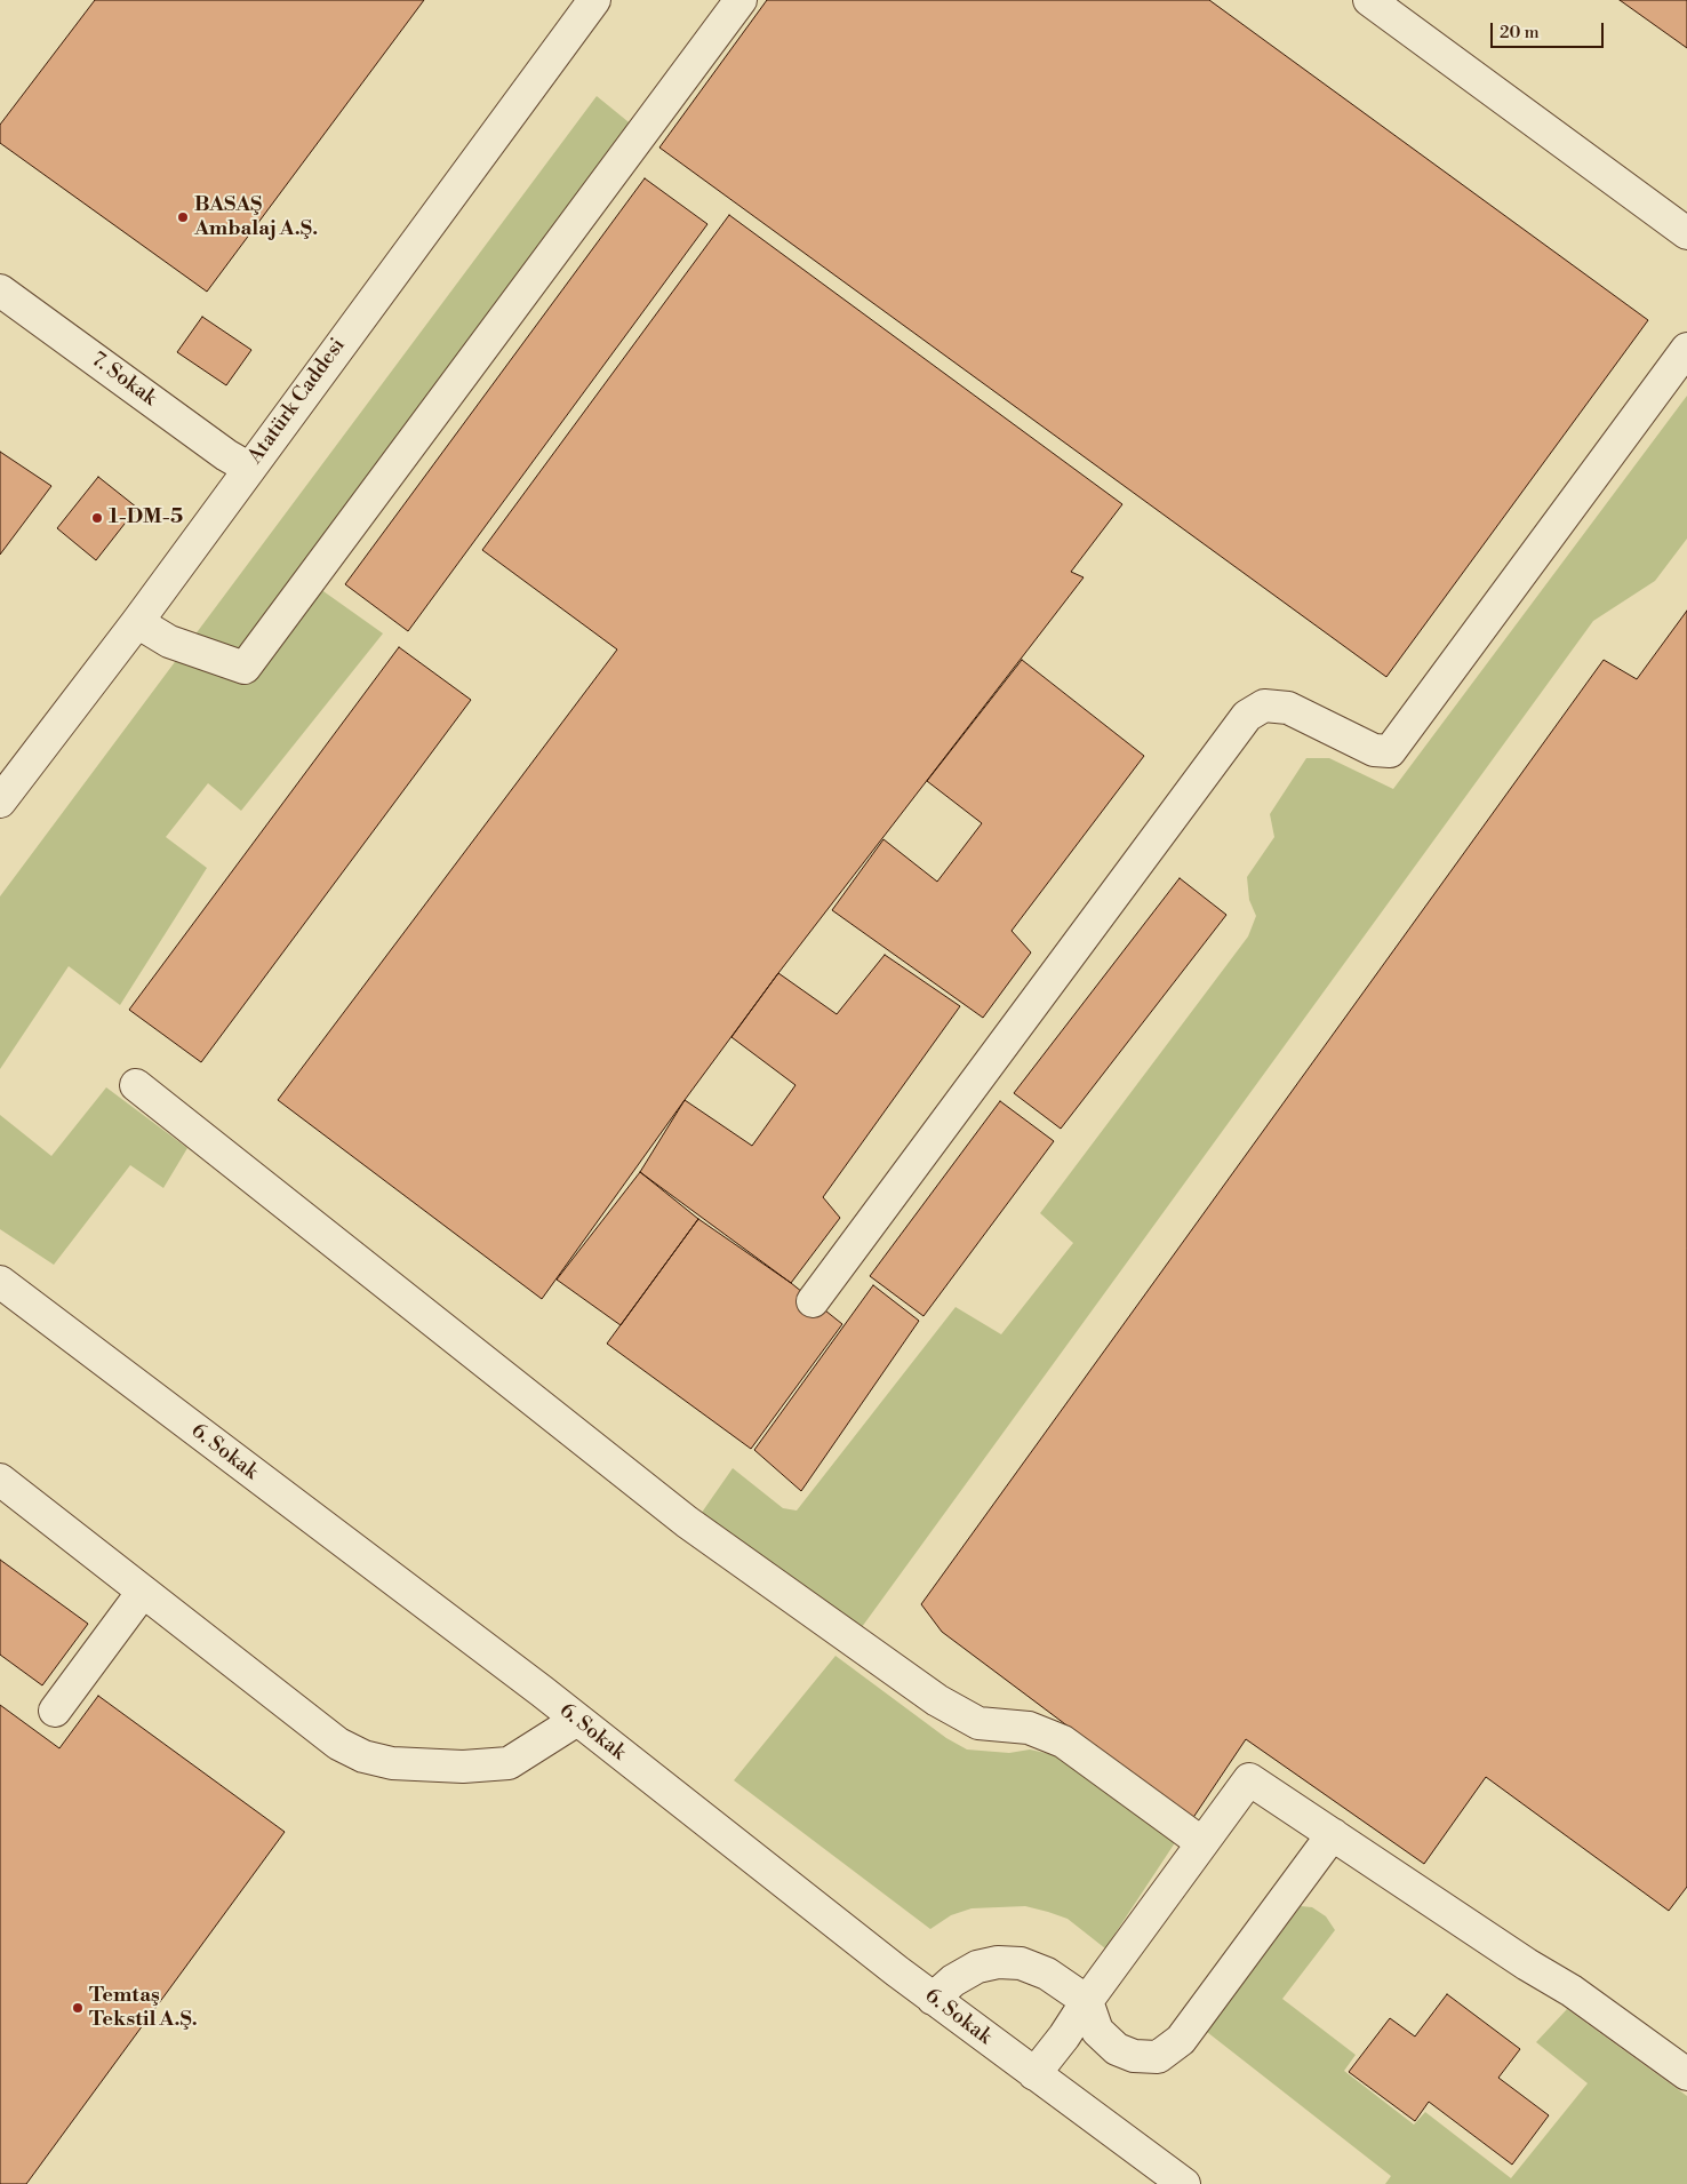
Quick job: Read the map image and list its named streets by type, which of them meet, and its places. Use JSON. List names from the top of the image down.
{
  "streets": {
    "street": ["7. Sokak", "Atatürk Caddesi", "6. Sokak"]
  },
  "crossings": [
    ["7. Sokak", "Atatürk Caddesi"]
  ],
  "places": ["BASAŞ Ambalaj A.Ş.", "1-DM-5", "Temtaş Tekstil A.Ş."],
  "scale_bar": "20 m"
}
